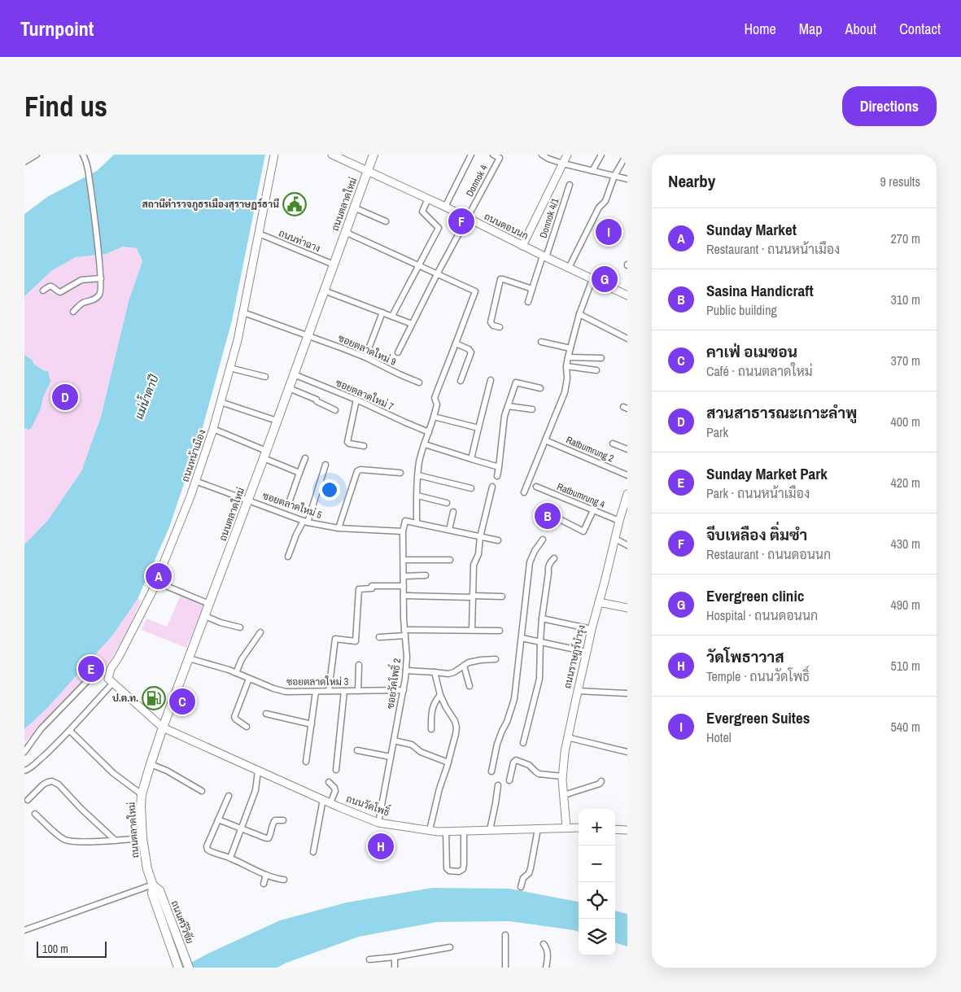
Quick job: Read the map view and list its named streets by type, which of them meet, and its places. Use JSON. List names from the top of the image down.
{
  "streets": {
    "main road": ["ถนนตลาดใหม่", "ถนนศรีวิชัย"],
    "street": [
      "Donnok 4",
      "Donnok 4/1",
      "ถนนดอนนก",
      "ถนนท่าฉาง",
      "ซอยตลาดใหม่ 9",
      "ซอยตลาดใหม่ 7",
      "Ratbumrung 2",
      "ถนนหน้าเมือง",
      "Ratbumrung 4",
      "ซอยตลาดใหม่ 5",
      "ถนนราษฎร์บำรุง",
      "ซอยตลาดใหม่ 3",
      "ซอยวัดโพธิ์ 2",
      "ถนนวัดโพธิ์"
    ]
  },
  "crossings": [
    ["Donnok 4", "ถนนดอนนก"],
    ["ถนนตลาดใหม่", "ถนนดอนนก"],
    ["ถนนตลาดใหม่", "ถนนท่าฉาง"],
    ["ถนนตลาดใหม่", "ซอยตลาดใหม่ 9"],
    ["ถนนตลาดใหม่", "ซอยตลาดใหม่ 7"],
    ["ถนนตลาดใหม่", "ซอยตลาดใหม่ 5"],
    ["ถนนตลาดใหม่", "ซอยตลาดใหม่ 3"],
    ["ถนนตลาดใหม่", "ถนนวัดโพธิ์"],
    ["ถนนตลาดใหม่", "ถนนศรีวิชัย"],
    ["Donnok 4/1", "ถนนดอนนก"],
    ["ถนนท่าฉาง", "ถนนหน้าเมือง"],
    ["ซอยตลาดใหม่ 9", "ถนนหน้าเมือง"],
    ["ถนนหน้าเมือง", "ซอยตลาดใหม่ 5"],
    ["Ratbumrung 4", "ถนนราษฎร์บำรุง"],
    ["ซอยตลาดใหม่ 5", "ซอยวัดโพธิ์ 2"],
    ["ถนนราษฎร์บำรุง", "ถนนวัดโพธิ์"],
    ["ซอยตลาดใหม่ 3", "ซอยวัดโพธิ์ 2"],
    ["ซอยวัดโพธิ์ 2", "ถนนวัดโพธิ์"]
  ],
  "water": ["แม่น้ำตาปี"],
  "places": {
    "public building": ["สถานีตำรวจภูธรเมืองสุราษฏร์ธานี"],
    "fuel station": ["ป.ต.ท."]
  },
  "scale_bar": "100 m",
  "page": {
    "header": "Turnpoint",
    "nav": [
      "Home",
      "Map",
      "About",
      "Contact"
    ],
    "buttons": "Directions",
    "title": "Find us",
    "heading": ["Nearby", "9 results"],
    "pins": [
      "F",
      "I",
      "G",
      "D",
      "B",
      "A",
      "E",
      "C",
      "H"
    ],
    "list": [
      {
        "mark": "A",
        "name": "Sunday Market",
        "note": "Restaurant · ถนนหน้าเมือง",
        "value": "270 m"
      },
      {
        "mark": "B",
        "name": "Sasina Handicraft",
        "note": "Public building",
        "value": "310 m"
      },
      {
        "mark": "C",
        "name": "คาเฟ่ อเมซอน",
        "note": "Café · ถนนตลาดใหม่",
        "value": "370 m"
      },
      {
        "mark": "D",
        "name": "สวนสาธารณะเกาะลำพู",
        "note": "Park",
        "value": "400 m"
      },
      {
        "mark": "E",
        "name": "Sunday Market Park",
        "note": "Park · ถนนหน้าเมือง",
        "value": "420 m"
      },
      {
        "mark": "F",
        "name": "จีบเหลือง ติ่มซำ",
        "note": "Restaurant · ถนนดอนนก",
        "value": "430 m"
      },
      {
        "mark": "G",
        "name": "Evergreen clinic",
        "note": "Hospital · ถนนดอนนก",
        "value": "490 m"
      },
      {
        "mark": "H",
        "name": "วัดโพธาวาส",
        "note": "Temple · ถนนวัดโพธิ์",
        "value": "510 m"
      },
      {
        "mark": "I",
        "name": "Evergreen Suites",
        "note": "Hotel",
        "value": "540 m"
      }
    ],
    "map_buttons": ["+", "−"],
    "scale": "100 m"
  }
}
